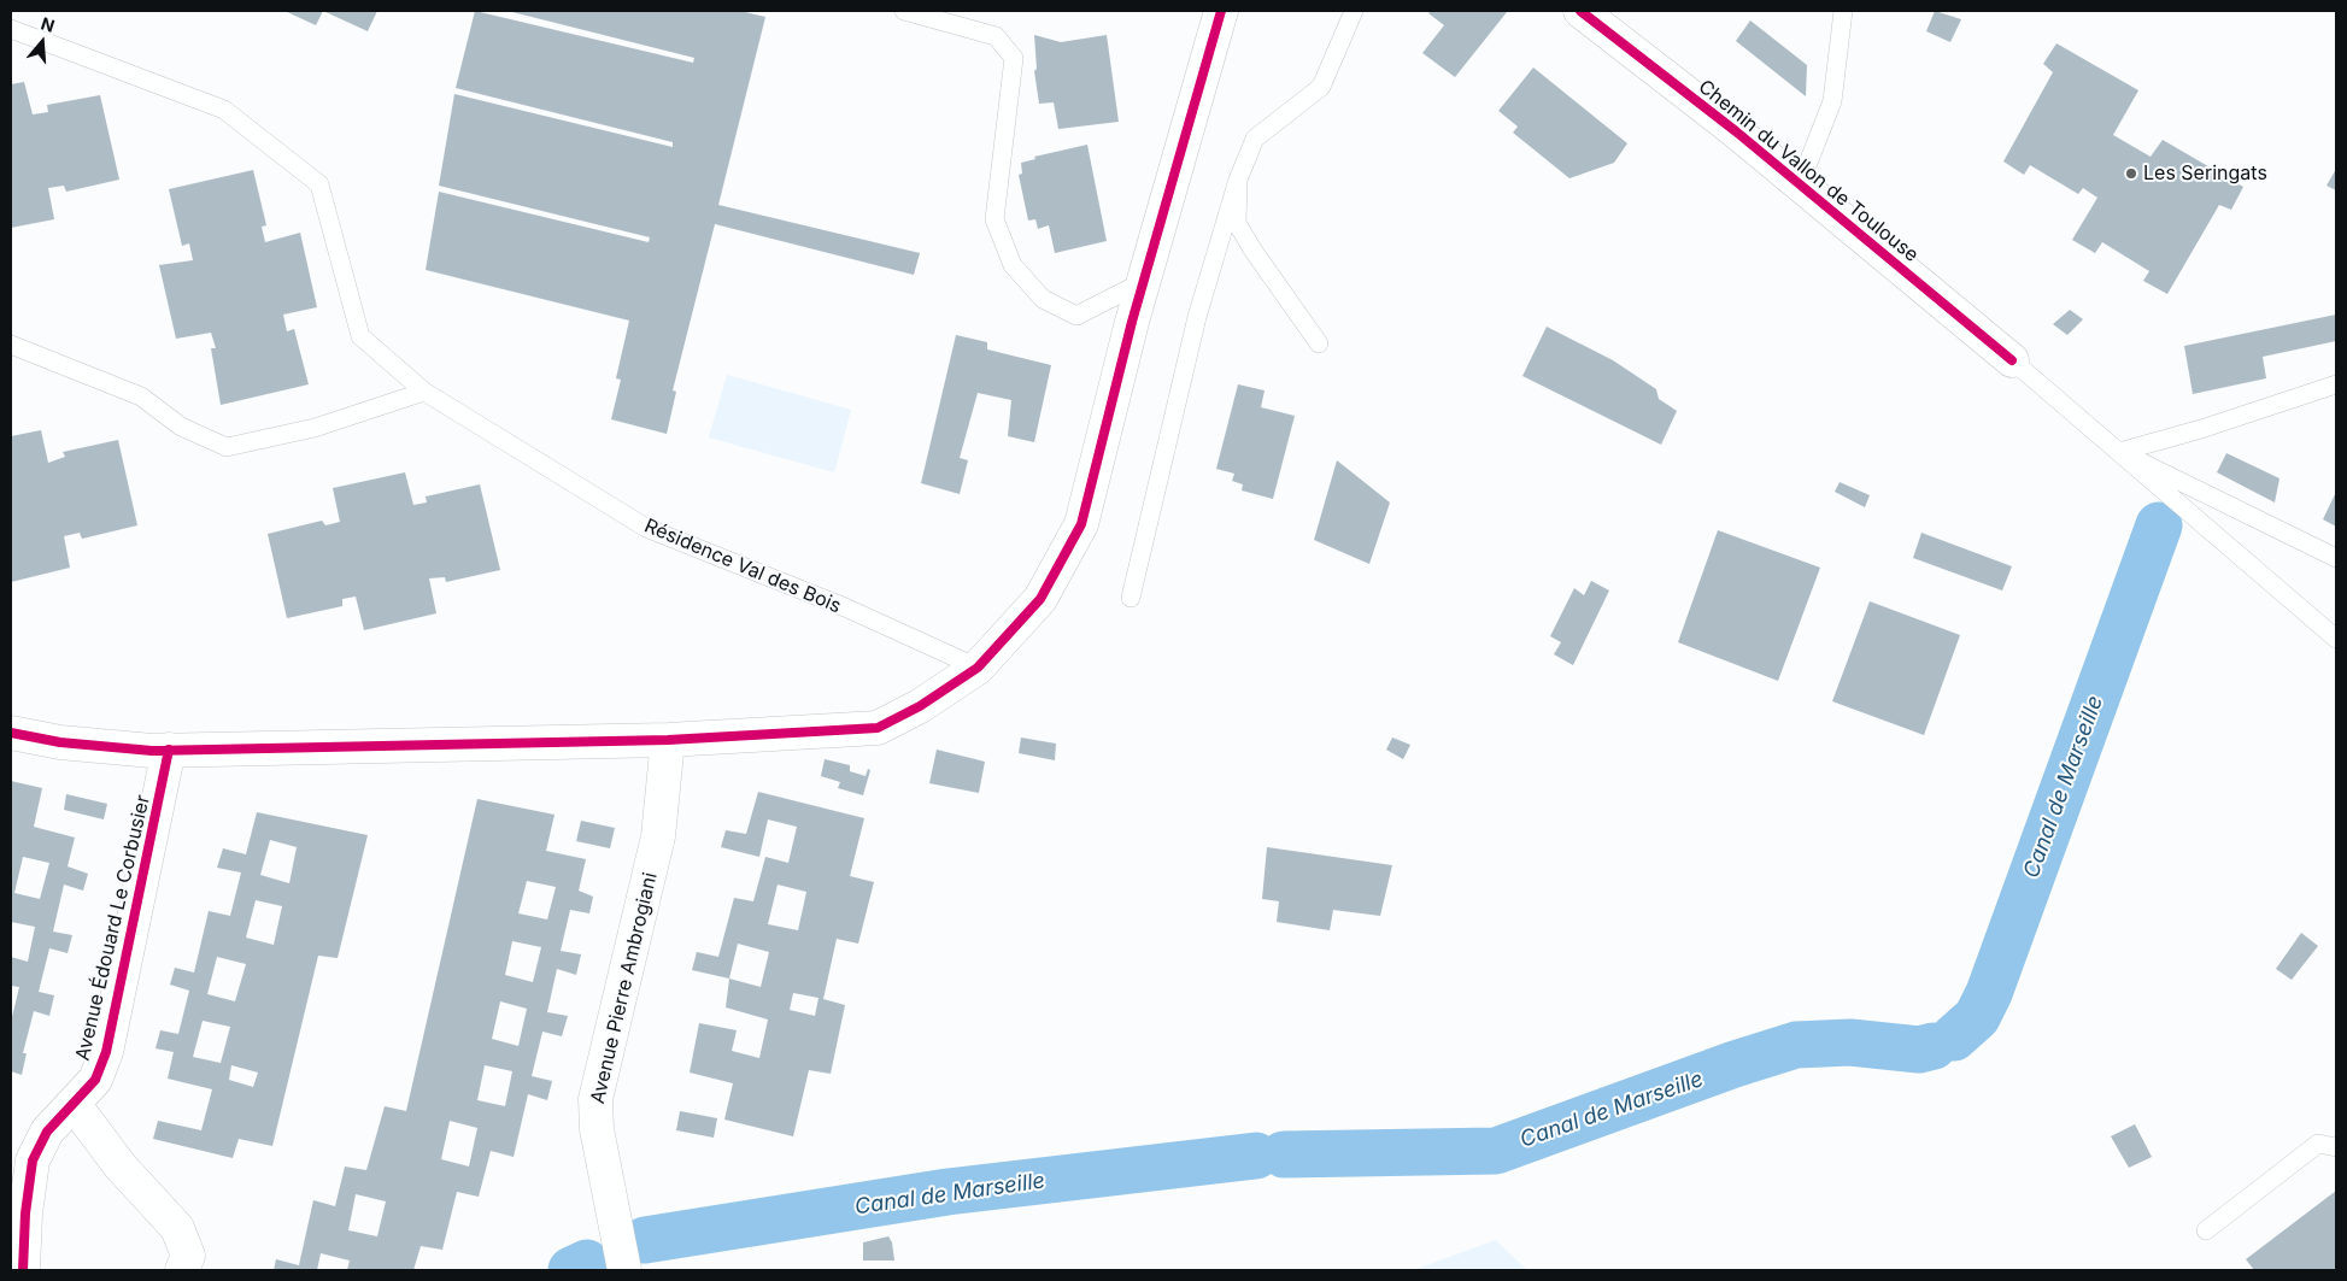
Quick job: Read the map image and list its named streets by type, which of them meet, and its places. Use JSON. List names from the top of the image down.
{
  "streets": {
    "street": ["Chemin du Vallon de Toulouse", "Avenue Édouard Le Corbusier", "Avenue Pierre Ambrogiani"],
    "lane": ["Résidence Val des Bois"]
  },
  "water": ["Canal de Marseille"],
  "places": ["Les Seringats"],
  "north": "top"
}
